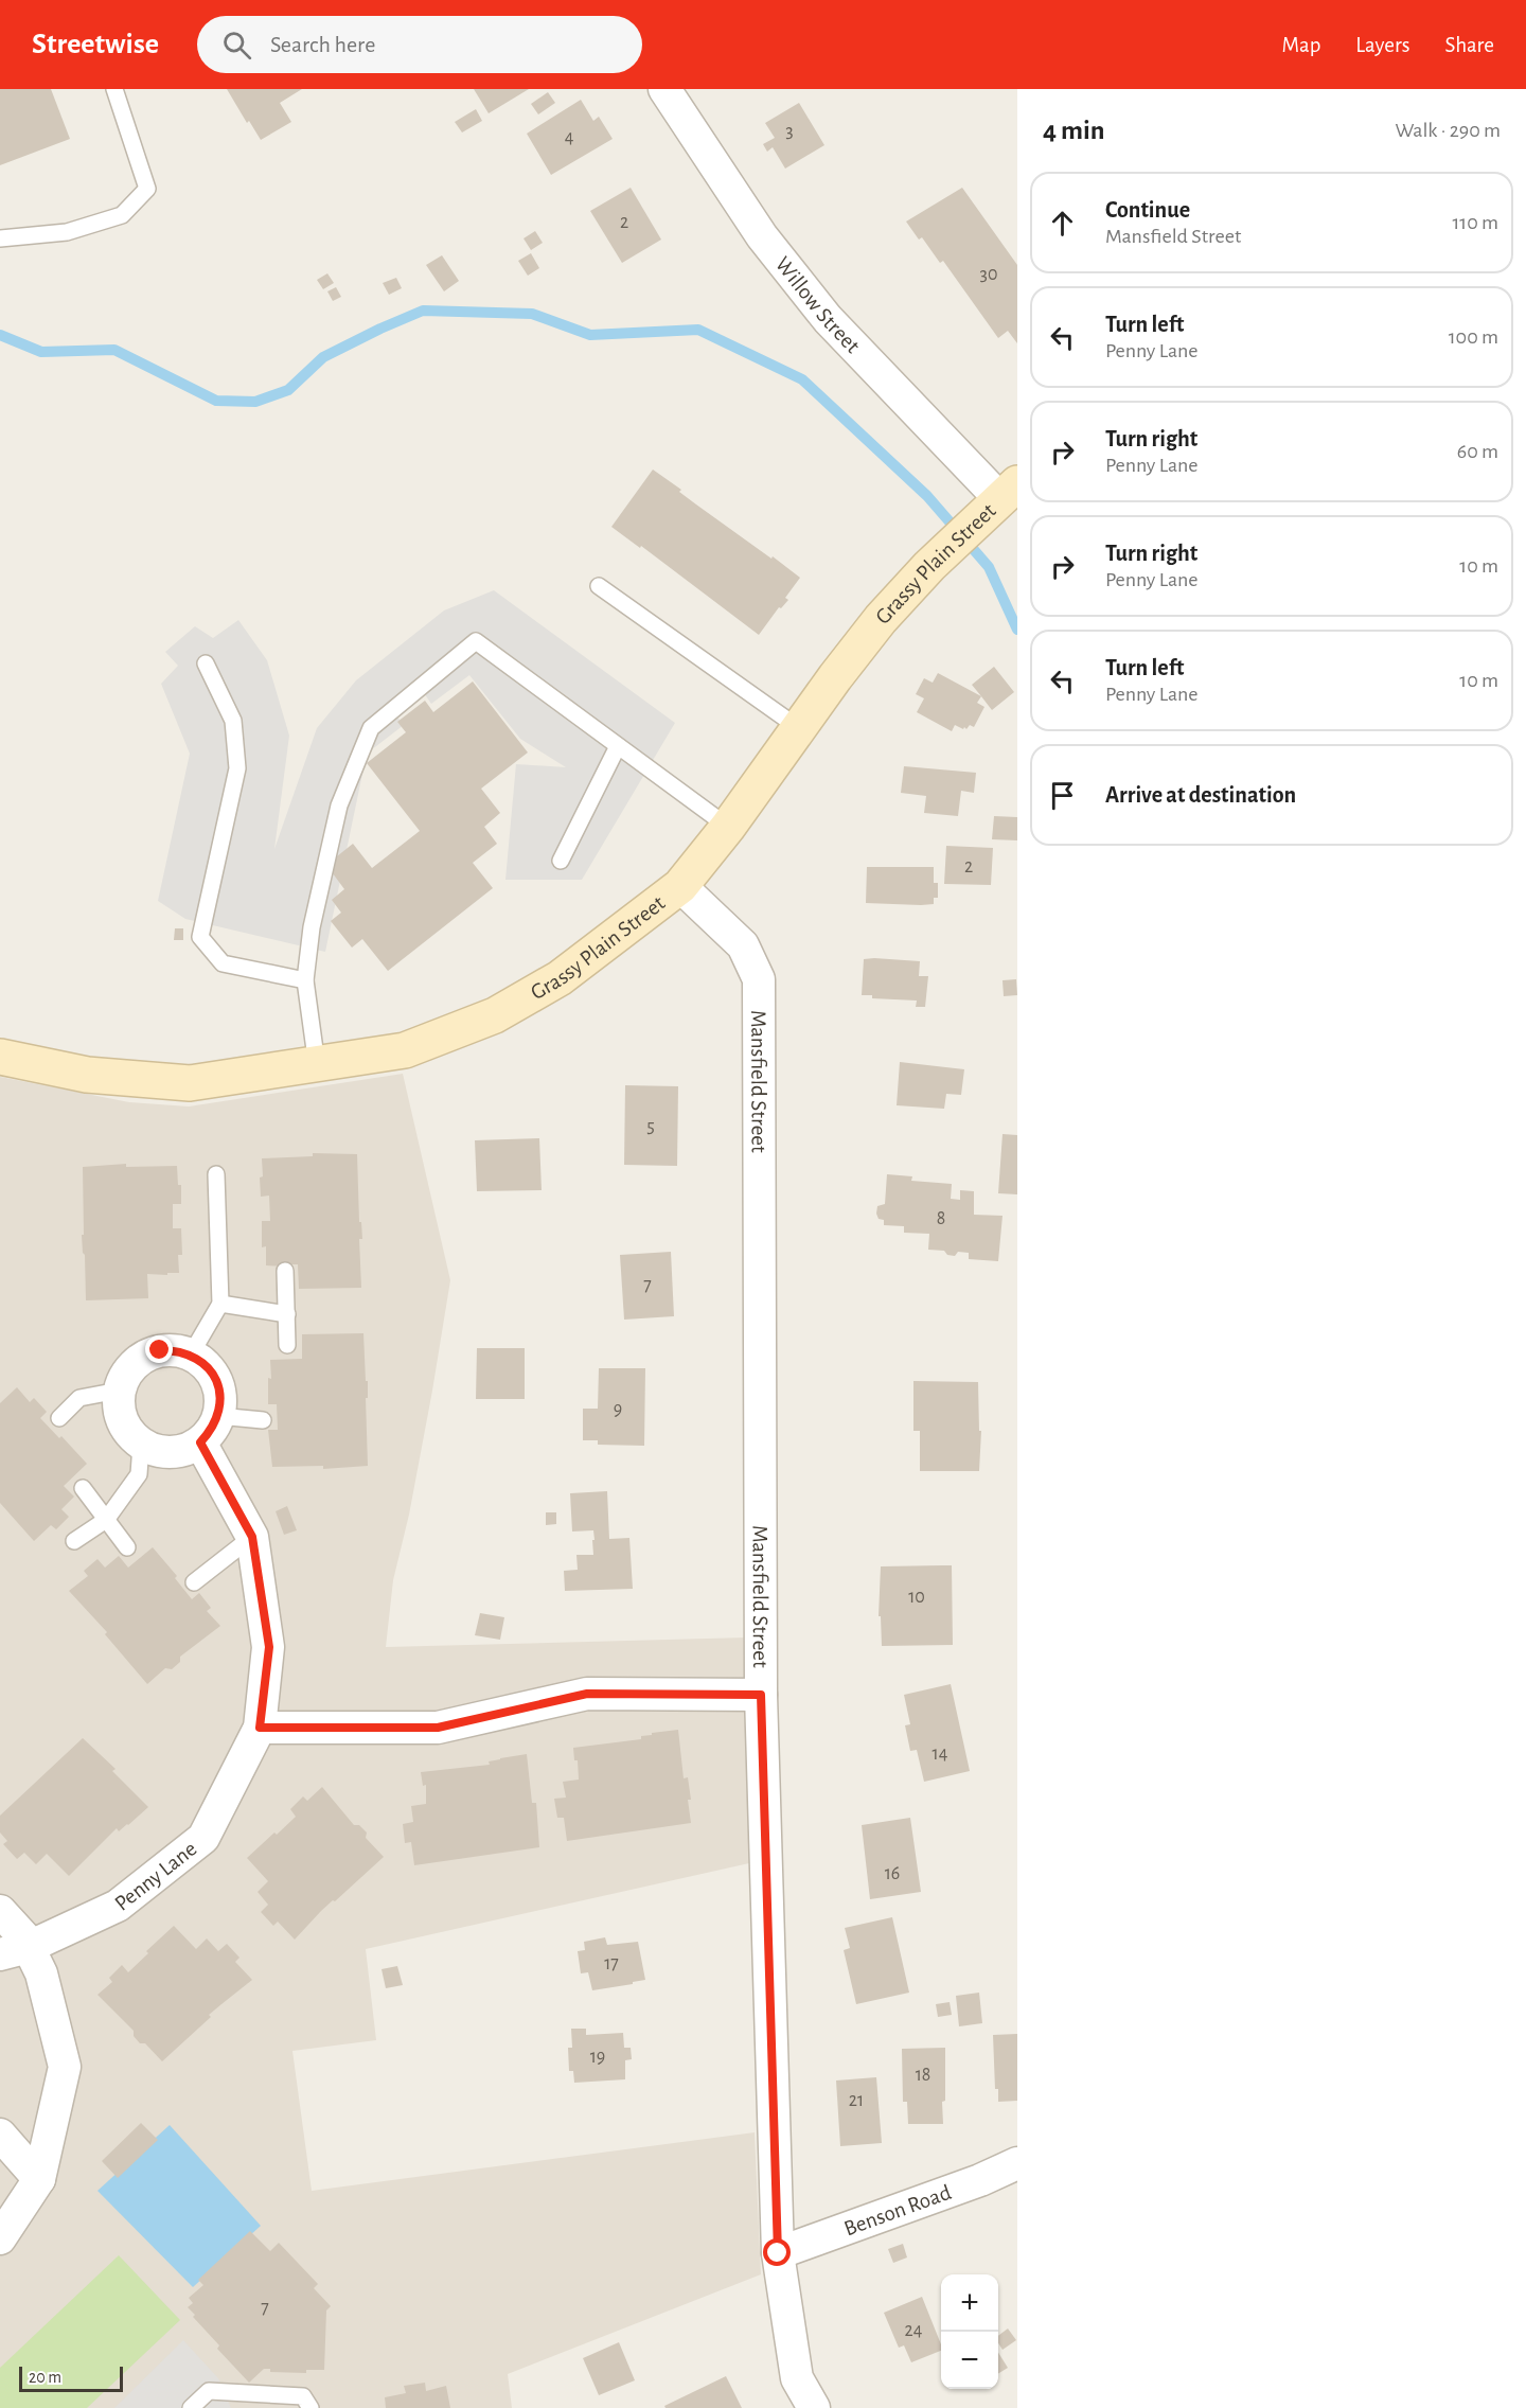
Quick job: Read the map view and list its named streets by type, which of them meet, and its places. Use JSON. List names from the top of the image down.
{
  "streets": {
    "main road": ["Grassy Plain Street"],
    "street": [
      "Willow Street",
      "Mansfield Street",
      "Penny Lane",
      "Benson Road"
    ]
  },
  "crossings": [
    ["Willow Street", "Grassy Plain Street"],
    ["Grassy Plain Street", "Mansfield Street"],
    ["Mansfield Street", "Benson Road"]
  ],
  "house_numbers": [
    "3",
    "4",
    "2",
    "30",
    "2",
    "5",
    "8",
    "7",
    "9",
    "10",
    "14",
    "16",
    "17",
    "19",
    "18",
    "21",
    "7",
    "24"
  ],
  "scale_bar": "20 m",
  "page": {
    "header": "Streetwise",
    "search": "Search here",
    "nav": ["Map", "Layers", "Share"],
    "heading": ["4 min", "Walk · 290 m"],
    "list": [
      ["Continue", "Mansfield Street", "110 m"],
      ["Turn left", "Penny Lane", "100 m"],
      ["Turn right", "Penny Lane", "60 m"],
      ["Turn right", "Penny Lane", "10 m"],
      ["Turn left", "Penny Lane", "10 m"],
      "Arrive at destination"
    ],
    "map_buttons": ["+", "−"],
    "scale": "20 m"
  }
}
